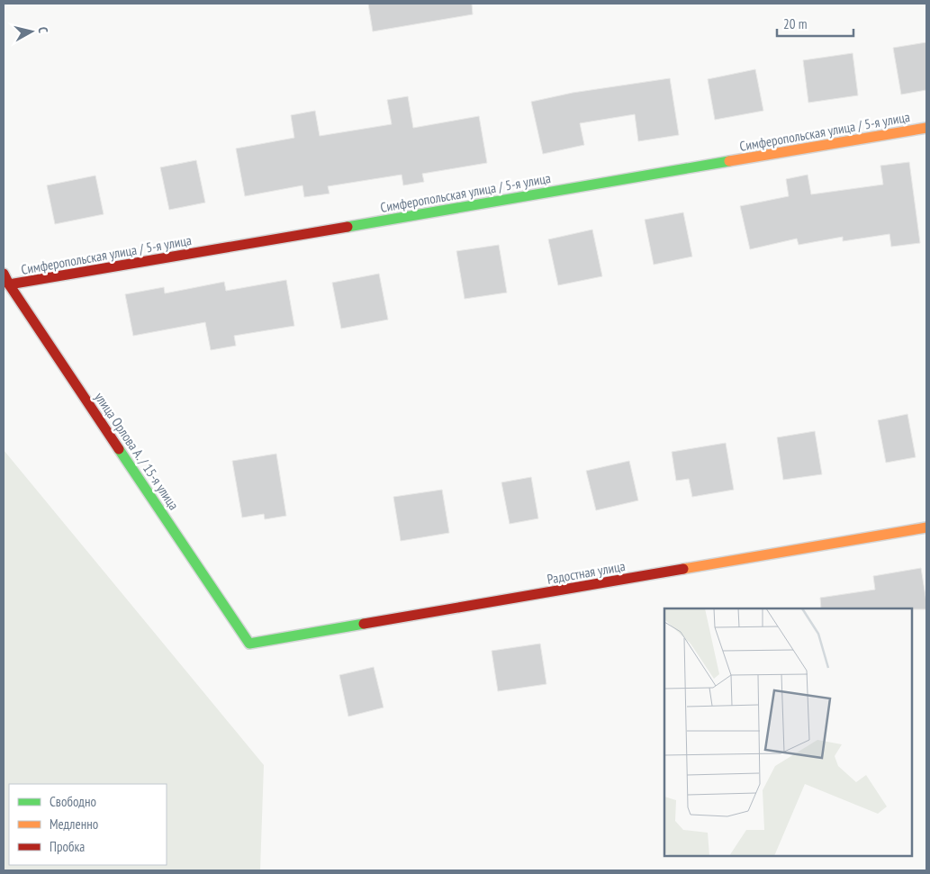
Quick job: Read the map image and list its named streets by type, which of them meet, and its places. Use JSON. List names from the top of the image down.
{
  "streets": {
    "street": ["Симферопольская улица / 5-я улица", "улица Орлова А. / 15-я улица", "Радостная улица"]
  },
  "crossings": [
    ["Симферопольская улица / 5-я улица", "улица Орлова А. / 15-я улица"],
    ["улица Орлова А. / 15-я улица", "Радостная улица"]
  ],
  "legend": ["Свободно", "Медленно", "Пробка"],
  "scale_bar": "20 m",
  "north": "right"
}
